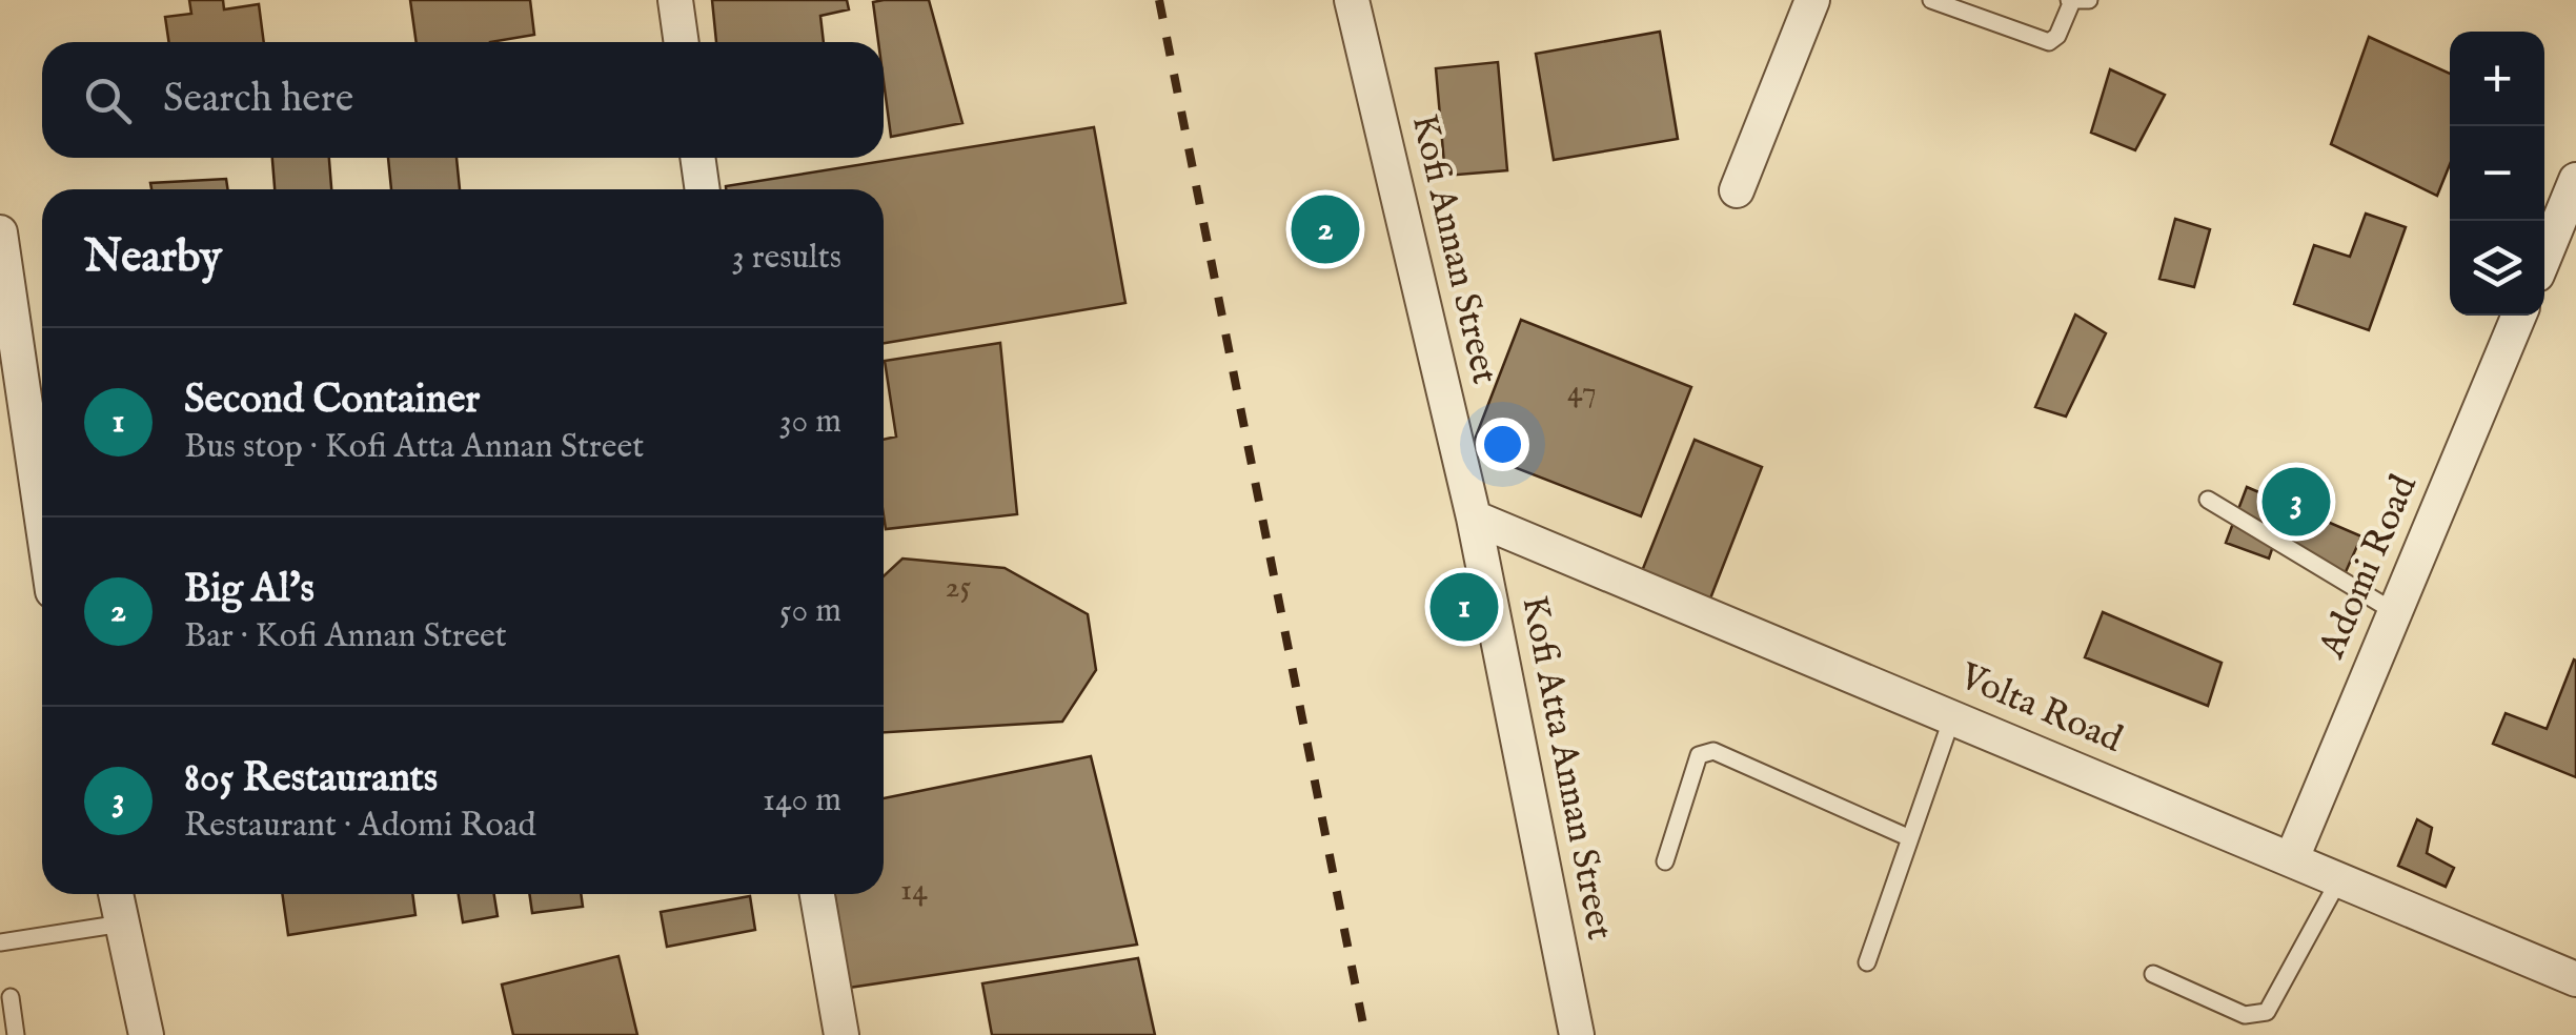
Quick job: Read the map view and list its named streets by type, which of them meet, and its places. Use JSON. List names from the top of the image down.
{
  "streets": {
    "street": [
      "Kofi Annan Street",
      "Adomi Road",
      "Volta Road",
      "Kofi Atta Annan Street"
    ]
  },
  "crossings": [
    ["Kofi Annan Street", "Volta Road"],
    ["Kofi Annan Street", "Kofi Atta Annan Street"],
    ["Adomi Road", "Volta Road"],
    ["Volta Road", "Kofi Atta Annan Street"]
  ],
  "house_numbers": ["47", "25", "14"],
  "page": {
    "map_buttons": ["+", "−"],
    "search": "Search here",
    "heading": ["Nearby", "3 results"],
    "pins": ["2", "3", "1"],
    "list": [
      {
        "mark": "1",
        "name": "Second Container",
        "note": "Bus stop · Kofi Atta Annan Street",
        "value": "30 m"
      },
      {
        "mark": "2",
        "name": "Big Al's",
        "note": "Bar · Kofi Annan Street",
        "value": "50 m"
      },
      {
        "mark": "3",
        "name": "805 Restaurants",
        "note": "Restaurant · Adomi Road",
        "value": "140 m"
      }
    ]
  }
}
